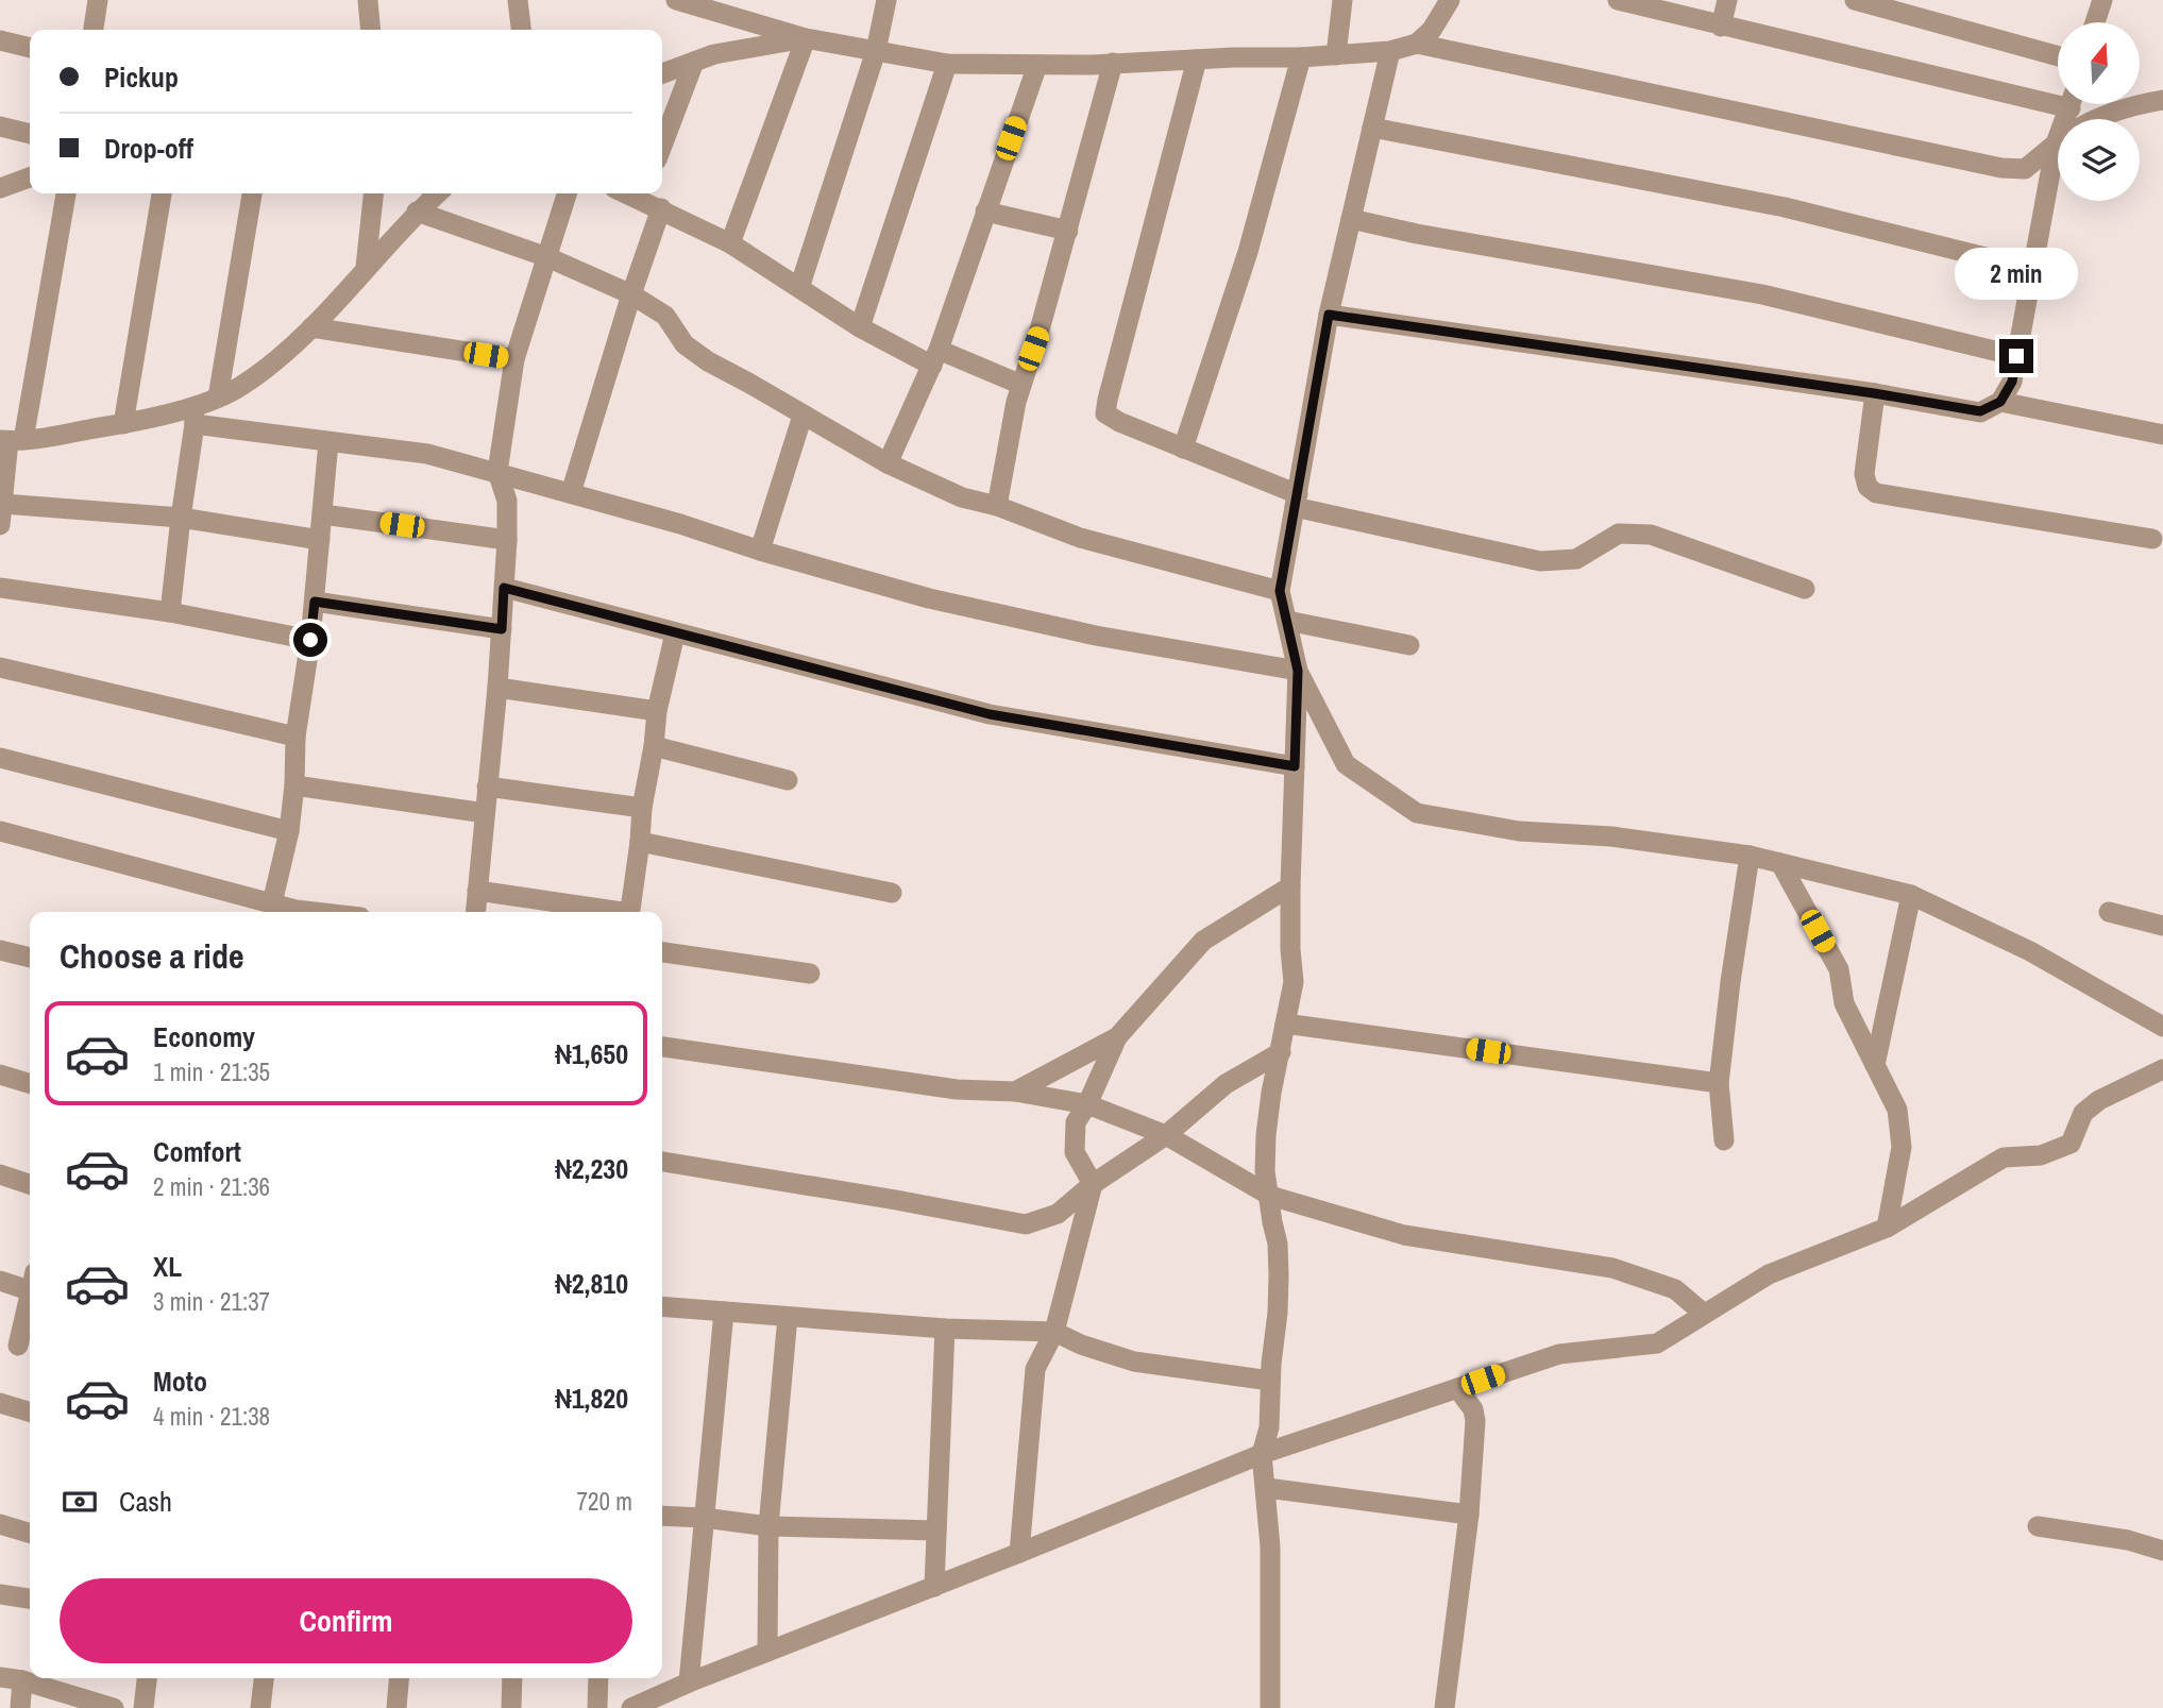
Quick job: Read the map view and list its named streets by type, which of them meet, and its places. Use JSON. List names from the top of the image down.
{
  "north": "top",
  "page": {
    "banner": ["Pickup", "Drop-off"],
    "bubble": "2 min",
    "heading": "Choose a ride",
    "list": [
      {
        "name": "Economy",
        "note": "1 min · 21:35",
        "value": "₦1,650"
      },
      {
        "name": "Comfort",
        "note": "2 min · 21:36",
        "value": "₦2,230"
      },
      {
        "name": "XL",
        "note": "3 min · 21:37",
        "value": "₦2,810"
      },
      {
        "name": "Moto",
        "note": "4 min · 21:38",
        "value": "₦1,820"
      }
    ],
    "pay": ["Cash", "720 m"],
    "buttons": "Confirm"
  }
}
